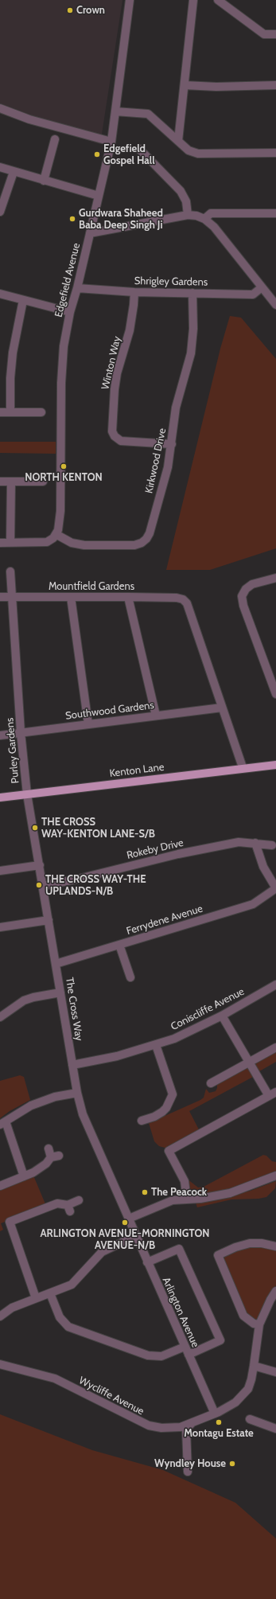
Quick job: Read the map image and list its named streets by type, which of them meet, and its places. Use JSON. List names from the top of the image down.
{
  "streets": {
    "main road": ["Kenton Lane"],
    "street": [
      "Edgefield Avenue",
      "Shrigley Gardens",
      "Winton Way",
      "Kirkwood Drive",
      "Mountfield Gardens",
      "Southwood Gardens",
      "Purley Gardens",
      "Rokeby Drive",
      "Ferrydene Avenue",
      "The Cross Way",
      "Coniscliffe Avenue",
      "Arlington Avenue",
      "Wycliffe Avenue"
    ]
  },
  "crossings": [
    ["Edgefield Avenue", "Shrigley Gardens"],
    ["Edgefield Avenue", "Kirkwood Drive"],
    ["Shrigley Gardens", "Winton Way"],
    ["Shrigley Gardens", "Kirkwood Drive"],
    ["Winton Way", "Kirkwood Drive"],
    ["Mountfield Gardens", "Southwood Gardens"],
    ["Mountfield Gardens", "Purley Gardens"],
    ["Southwood Gardens", "Purley Gardens"],
    ["Purley Gardens", "Kenton Lane"],
    ["Purley Gardens", "The Cross Way"],
    ["Kenton Lane", "The Cross Way"],
    ["Rokeby Drive", "The Cross Way"],
    ["Ferrydene Avenue", "The Cross Way"],
    ["The Cross Way", "Coniscliffe Avenue"],
    ["The Cross Way", "Arlington Avenue"],
    ["Arlington Avenue", "Wycliffe Avenue"]
  ],
  "places": [
    "Crown",
    "Edgefield Gospel Hall",
    "Gurdwara Shaheed Baba Deep Singh Ji",
    "NORTH KENTON",
    "THE CROSS WAY-KENTON LANE-S/B",
    "THE CROSS WAY-THE UPLANDS-N/B",
    "The Peacock",
    "ARLINGTON AVENUE-MORNINGTON AVENUE-N/B",
    "Montagu Estate",
    "Wyndley House"
  ]
}
